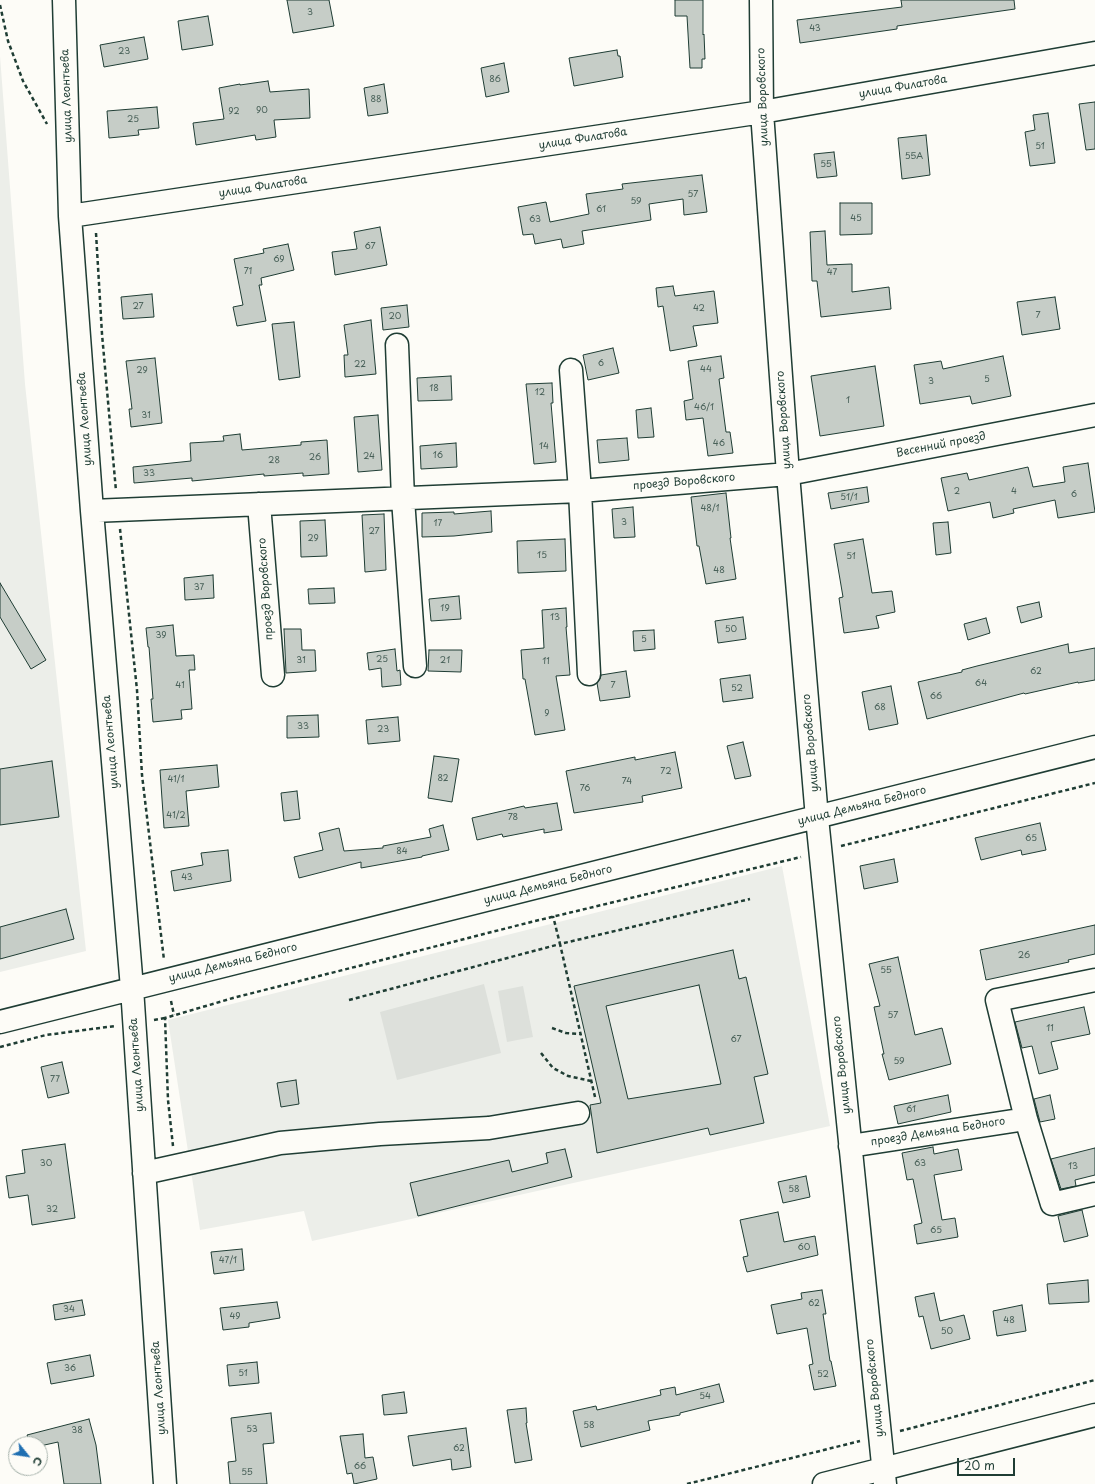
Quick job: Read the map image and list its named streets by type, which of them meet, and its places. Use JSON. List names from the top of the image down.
{
  "streets": {
    "street": [
      "улица Филатова",
      "улица Леонтьева",
      "улица Воровского",
      "Весенний проезд",
      "проезд Воровского",
      "улица Демьяна Бедного",
      "проезд Демьяна Бедного"
    ]
  },
  "crossings": [
    ["улица Филатова", "улица Леонтьева"],
    ["улица Филатова", "улица Воровского"],
    ["улица Леонтьева", "проезд Воровского"],
    ["улица Леонтьева", "улица Демьяна Бедного"],
    ["улица Воровского", "Весенний проезд"],
    ["улица Воровского", "проезд Воровского"],
    ["улица Воровского", "улица Демьяна Бедного"],
    ["улица Воровского", "проезд Демьяна Бедного"],
    ["Весенний проезд", "проезд Воровского"]
  ],
  "house_numbers": [
    "3",
    "43",
    "23",
    "86",
    "88",
    "90",
    "92",
    "25",
    "51",
    "55А",
    "55",
    "57",
    "59",
    "61",
    "45",
    "63",
    "67",
    "69",
    "71",
    "47",
    "27",
    "42",
    "7",
    "20",
    "6",
    "22",
    "44",
    "29",
    "5",
    "3",
    "18",
    "12",
    "1",
    "46/1",
    "31",
    "46",
    "14",
    "16",
    "24",
    "26",
    "28",
    "33",
    "2",
    "4",
    "6",
    "51/1",
    "48/1",
    "3",
    "17",
    "27",
    "29",
    "15",
    "51",
    "48",
    "37",
    "19",
    "13",
    "50",
    "39",
    "5",
    "25",
    "31",
    "21",
    "11",
    "62",
    "64",
    "41",
    "7",
    "52",
    "66",
    "68",
    "9",
    "33",
    "23",
    "72",
    "82",
    "41/1",
    "74",
    "76",
    "41/2",
    "78",
    "65",
    "84",
    "43",
    "26",
    "55",
    "57",
    "11",
    "67",
    "59",
    "77",
    "61",
    "30",
    "63",
    "13",
    "58",
    "32",
    "65",
    "60",
    "47/1",
    "62",
    "34",
    "49",
    "48",
    "50",
    "36",
    "51",
    "52",
    "54",
    "58",
    "53",
    "38",
    "62",
    "66",
    "55"
  ],
  "scale_bar": "20 m",
  "north": "bottom right"
}
